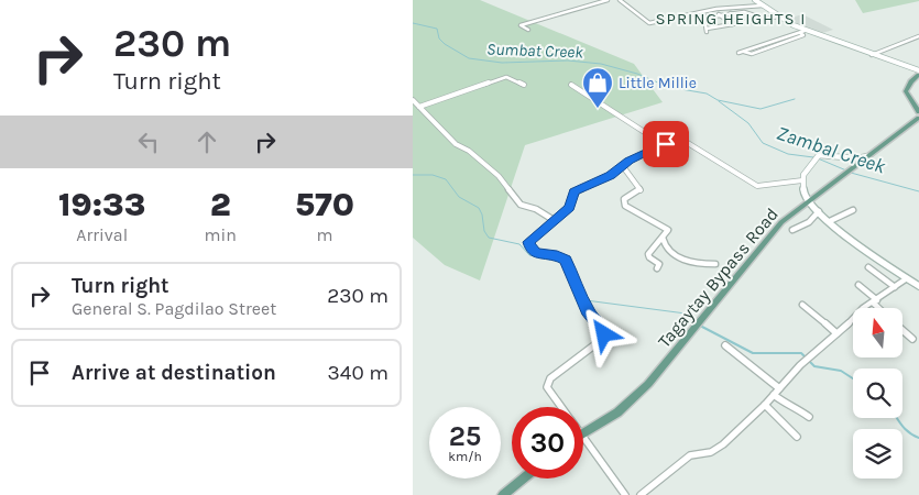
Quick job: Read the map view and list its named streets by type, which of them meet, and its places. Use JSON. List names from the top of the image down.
{
  "streets": {
    "main road": ["Tagaytay Bypass Road"]
  },
  "districts": ["SPRING HEIGHTS I"],
  "water": ["Sumbat Creek", "Zambal Creek"],
  "places": {
    "shop": ["Little Millie"]
  },
  "north": "top",
  "page": {
    "turn": ["230 m", "Turn right"],
    "eta": [
      "19:33",
      "Arrival",
      "2",
      "min",
      "570",
      "m"
    ],
    "list": [
      {
        "name": "Turn right",
        "note": "General S. Pagdilao Street",
        "value": "230 m"
      },
      {
        "name": "Arrive at destination",
        "value": "340 m"
      }
    ],
    "speed": "25 km/h",
    "limit": "30"
  }
}
